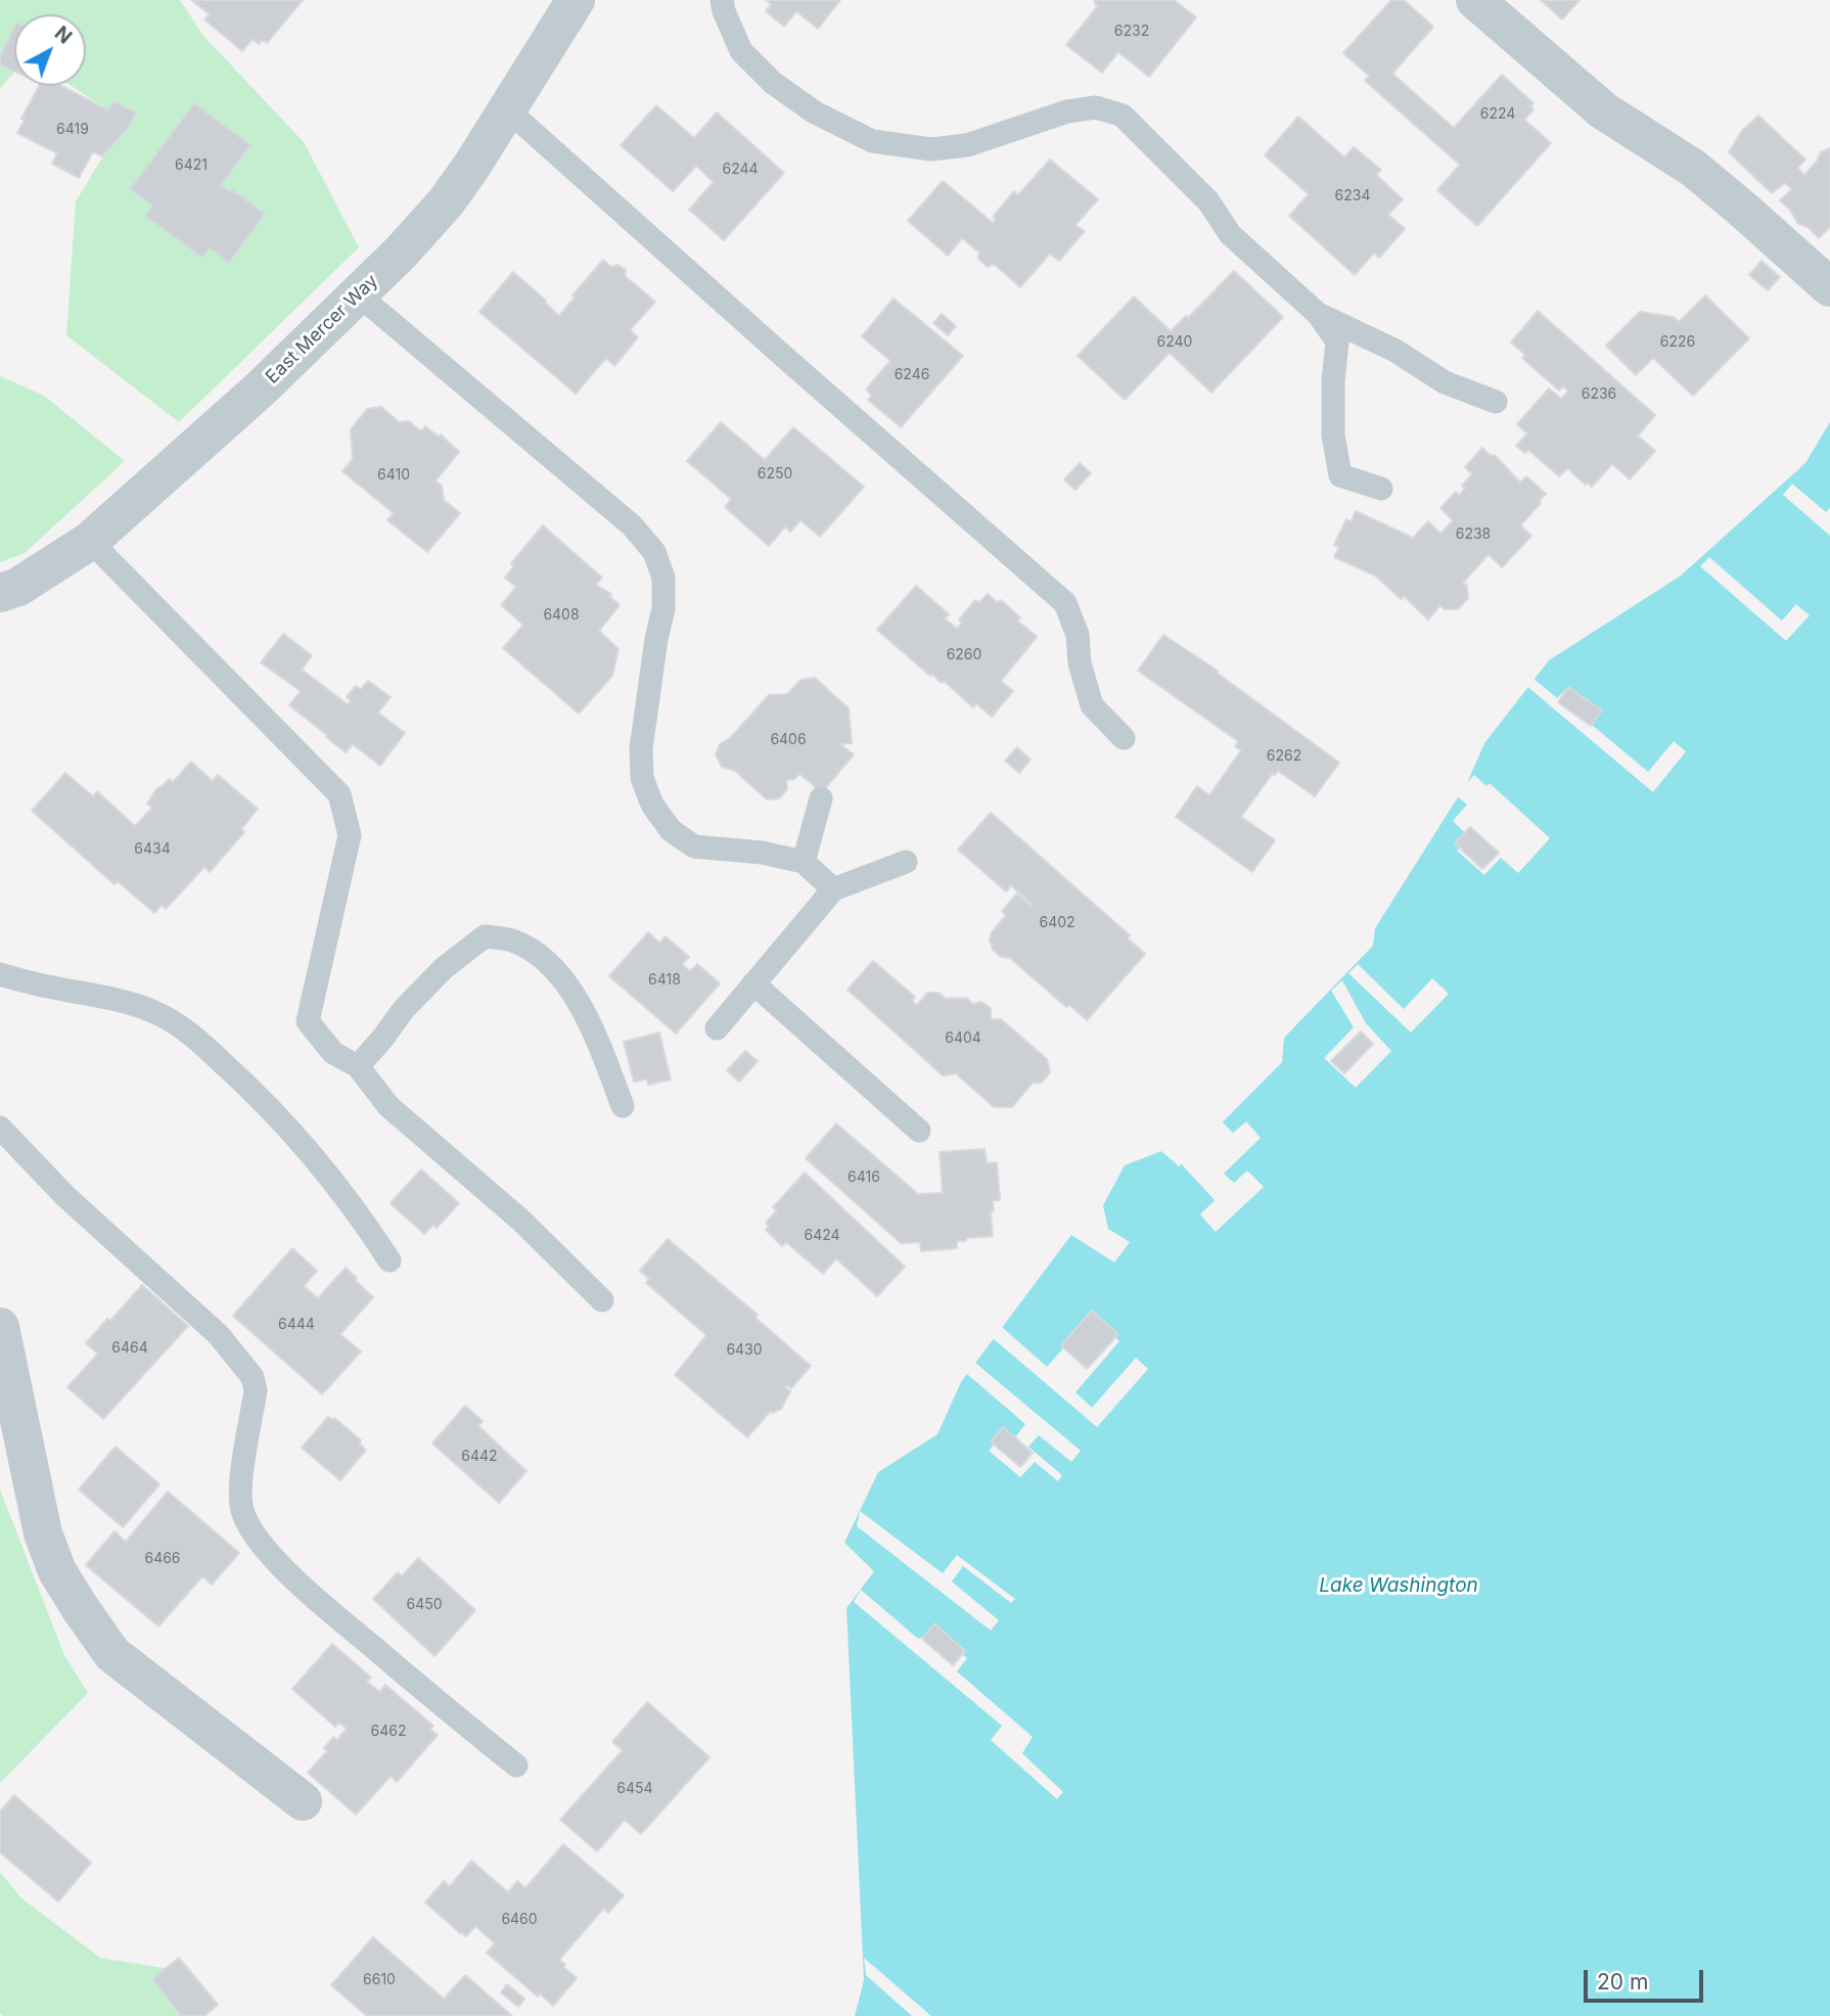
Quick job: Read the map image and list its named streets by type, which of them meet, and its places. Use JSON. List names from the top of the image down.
{
  "streets": {
    "street": ["East Mercer Way"]
  },
  "water": ["Lake Washington"],
  "house_numbers": [
    "6232",
    "6224",
    "6419",
    "6421",
    "6244",
    "6234",
    "6240",
    "6226",
    "6246",
    "6236",
    "6250",
    "6410",
    "6238",
    "6408",
    "6260",
    "6406",
    "6262",
    "6434",
    "6402",
    "6418",
    "6404",
    "6416",
    "6424",
    "6444",
    "6464",
    "6430",
    "6442",
    "6466",
    "6450",
    "6462",
    "6454",
    "6460",
    "6610"
  ],
  "scale_bar": "20 m",
  "north": "top right"
}
